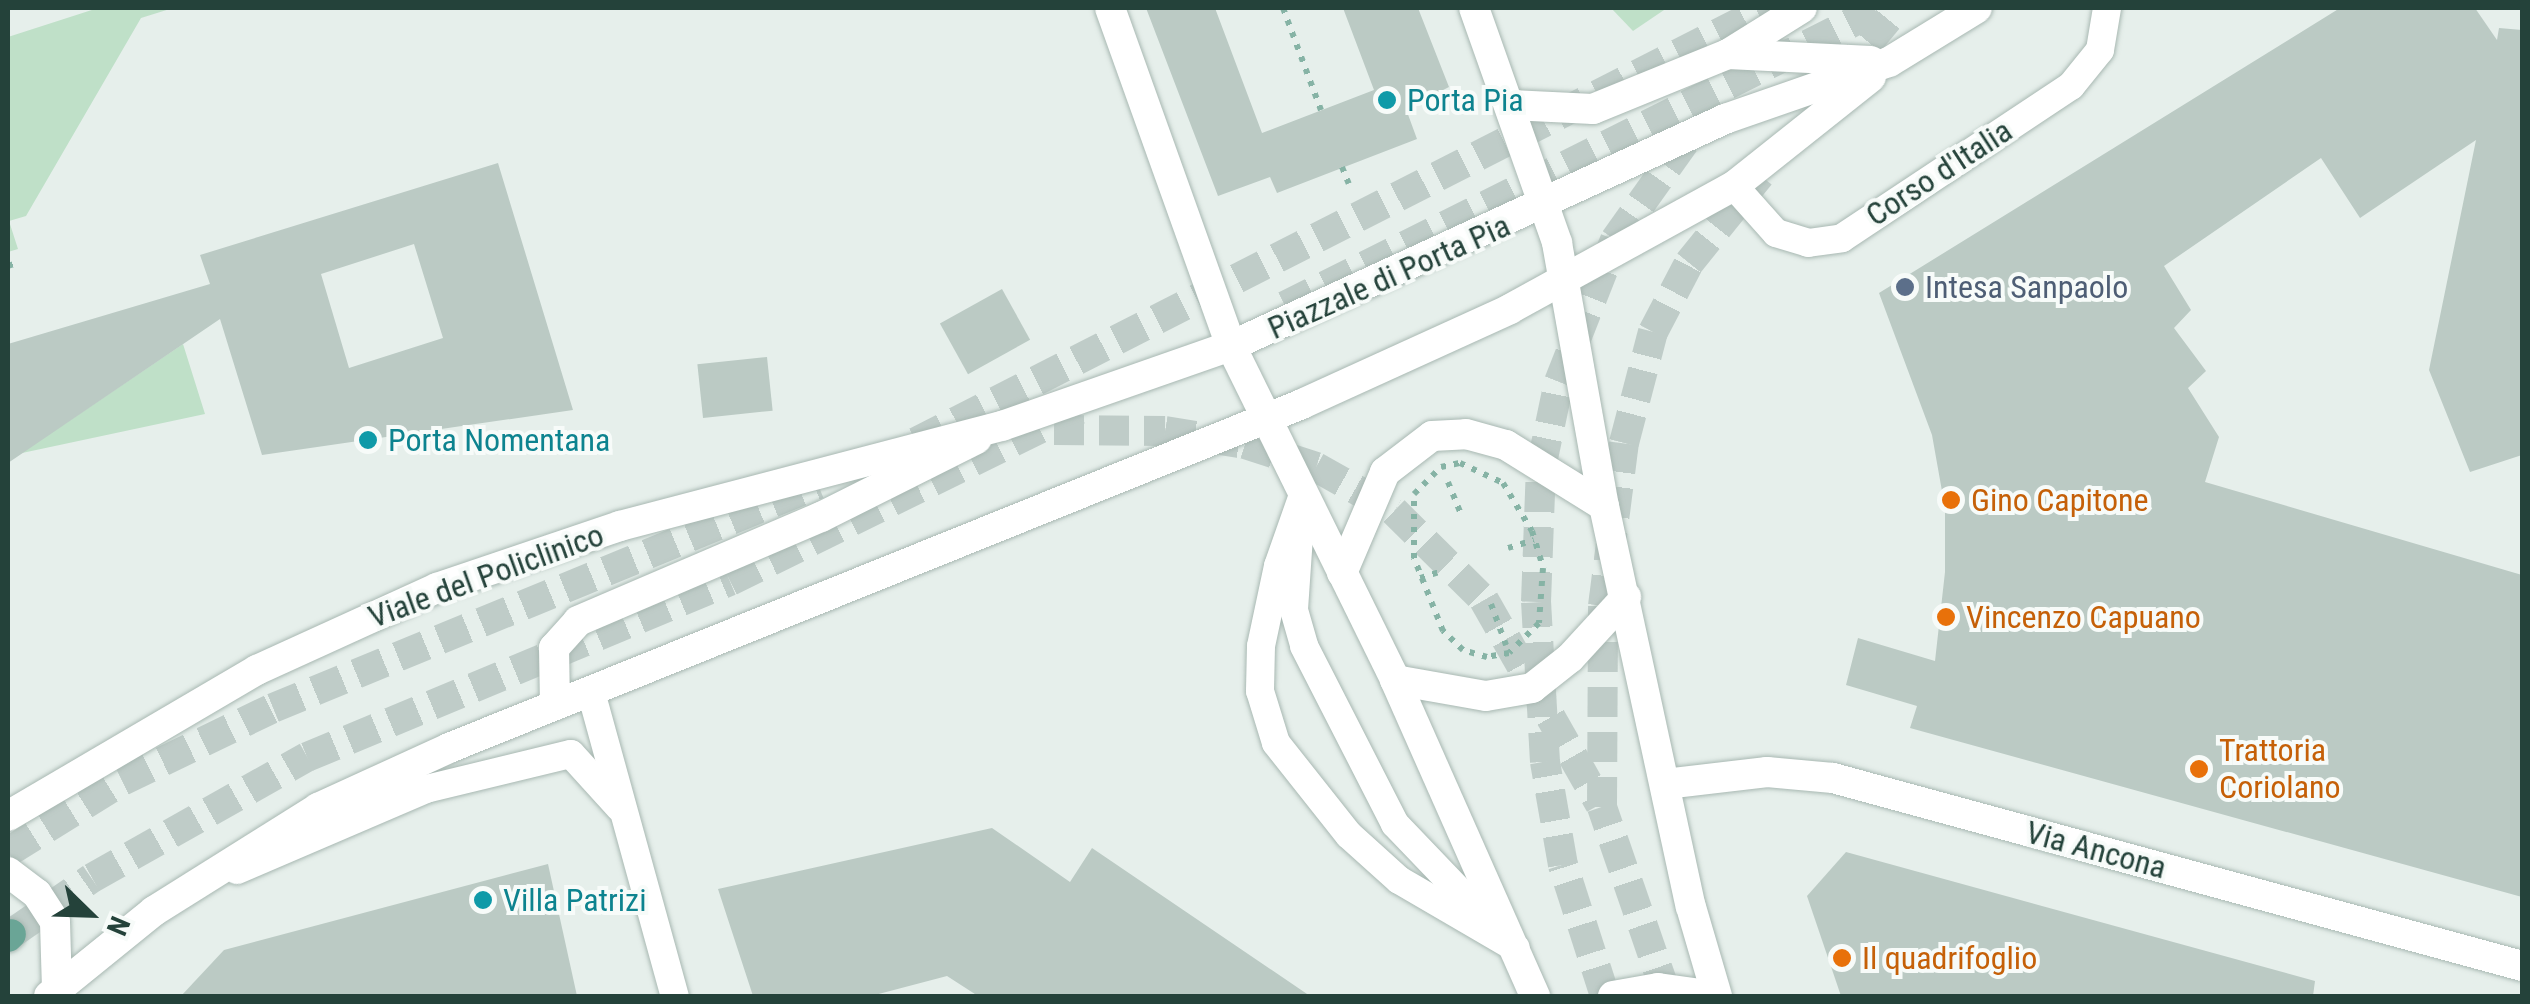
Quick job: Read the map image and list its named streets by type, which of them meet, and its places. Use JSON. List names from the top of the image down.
{
  "streets": {
    "street": ["Piazzale di Porta Pia", "Viale del Policlinico", "Via Ancona"],
    "lane": ["Corso d'Italia"]
  },
  "crossings": [
    ["Piazzale di Porta Pia", "Viale del Policlinico"],
    ["Piazzale di Porta Pia", "Via Ancona"]
  ],
  "places": [
    "Porta Pia",
    "Intesa Sanpaolo",
    "Porta Nomentana",
    "Gino Capitone",
    "Vincenzo Capuano",
    "Trattoria Coriolano",
    "Villa Patrizi",
    "Il quadrifoglio"
  ],
  "north": "bottom right"
}
